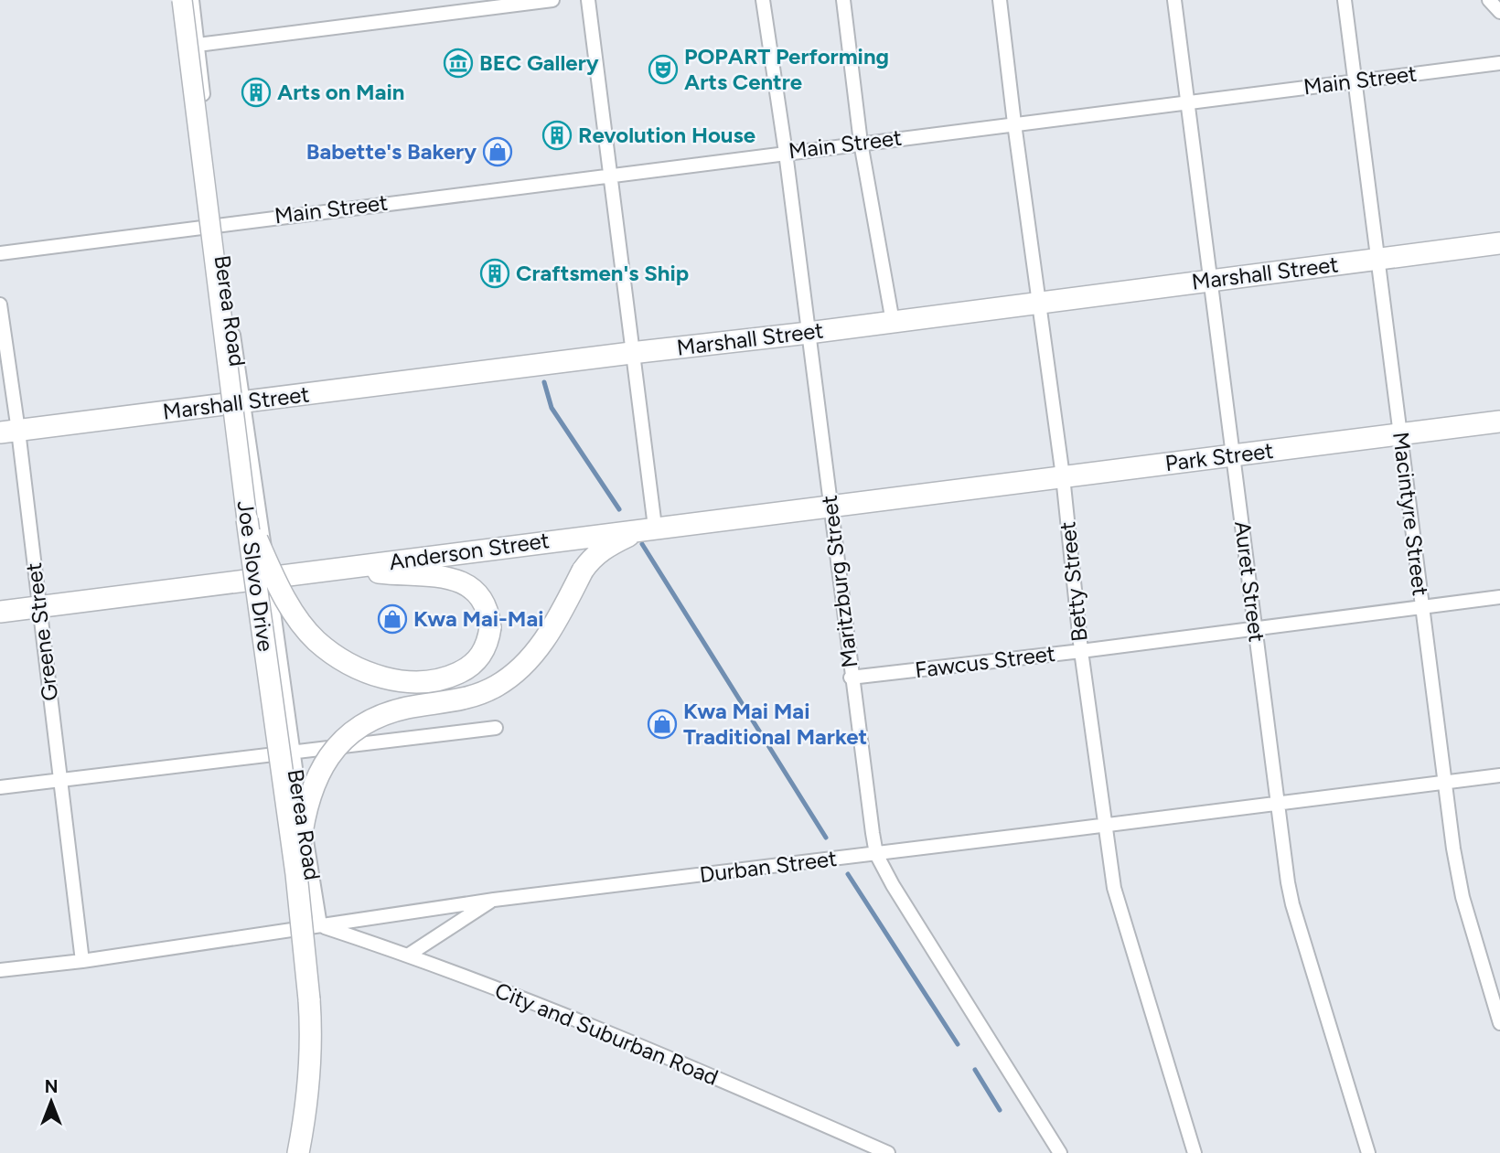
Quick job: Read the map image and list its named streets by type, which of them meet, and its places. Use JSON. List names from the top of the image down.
{
  "streets": {
    "main road": [
      "Marshall Street",
      "Park Street",
      "Anderson Street",
      "Joe Slovo Drive"
    ],
    "street": [
      "Main Street",
      "Berea Road",
      "Macintyre Street",
      "Maritzburg Street",
      "Betty Street",
      "Auret Street",
      "Greene Street",
      "Fawcus Street",
      "Durban Street",
      "City and Suburban Road"
    ]
  },
  "crossings": [
    ["Main Street", "Berea Road"],
    ["Main Street", "Macintyre Street"],
    ["Main Street", "Maritzburg Street"],
    ["Main Street", "Betty Street"],
    ["Main Street", "Auret Street"],
    ["Marshall Street", "Berea Road"],
    ["Marshall Street", "Macintyre Street"],
    ["Marshall Street", "Maritzburg Street"],
    ["Marshall Street", "Betty Street"],
    ["Marshall Street", "Auret Street"],
    ["Marshall Street", "Greene Street"],
    ["Berea Road", "Anderson Street"],
    ["Berea Road", "Durban Street"],
    ["Berea Road", "City and Suburban Road"],
    ["Park Street", "Macintyre Street"],
    ["Park Street", "Anderson Street"],
    ["Park Street", "Betty Street"],
    ["Park Street", "Auret Street"],
    ["Macintyre Street", "Fawcus Street"],
    ["Macintyre Street", "Durban Street"],
    ["Anderson Street", "Maritzburg Street"],
    ["Anderson Street", "Greene Street"],
    ["Maritzburg Street", "Fawcus Street"],
    ["Maritzburg Street", "Durban Street"],
    ["Betty Street", "Fawcus Street"],
    ["Betty Street", "Durban Street"],
    ["Auret Street", "Fawcus Street"],
    ["Auret Street", "Durban Street"],
    ["Greene Street", "Durban Street"],
    ["Durban Street", "City and Suburban Road"]
  ],
  "places": {
    "museum": ["BEC Gallery"],
    "theatre": ["POPART Performing Arts Centre"],
    "building": ["Arts on Main", "Revolution House", "Craftsmen's Ship"],
    "shop": ["Babette's Bakery", "Kwa Mai-Mai", "Kwa Mai Mai Traditional Market"]
  },
  "north": "top"
}
